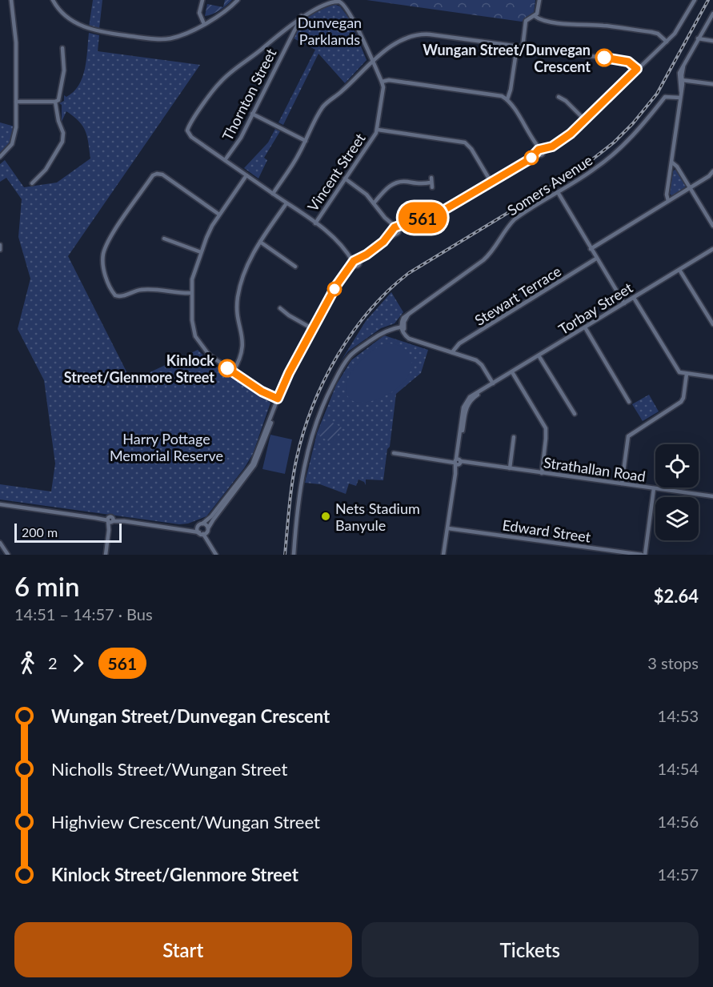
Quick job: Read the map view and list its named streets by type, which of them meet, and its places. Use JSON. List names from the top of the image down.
{
  "streets": {
    "street": [
      "Thornton Street",
      "Vincent Street",
      "Somers Avenue",
      "Stewart Terrace",
      "Torbay Street",
      "Strathallan Road",
      "Edward Street"
    ]
  },
  "crossings": [
    ["Thornton Street", "Vincent Street"],
    ["Torbay Street", "Strathallan Road"]
  ],
  "parks": ["Dunvegan Parklands", "Harry Pottage Memorial Reserve"],
  "places": ["Wungan Street/Dunvegan Crescent", "Kinlock Street/Glenmore Street", "Nets Stadium Banyule"],
  "lines": ["bus line 561"],
  "scale_bar": "200 m",
  "page": {
    "on_map": "561",
    "scale": "200 m",
    "heading": ["6 min", "14:51 – 14:57 · Bus", "$2.64"],
    "legs": ["2", "561", "3 stops"],
    "list": [
      {
        "name": "Wungan Street/Dunvegan Crescent",
        "value": "14:53"
      },
      {
        "name": "Nicholls Street/Wungan Street",
        "value": "14:54"
      },
      {
        "name": "Highview Crescent/Wungan Street",
        "value": "14:56"
      },
      {
        "name": "Kinlock Street/Glenmore Street",
        "value": "14:57"
      }
    ],
    "buttons": ["Start", "Tickets"]
  }
}
